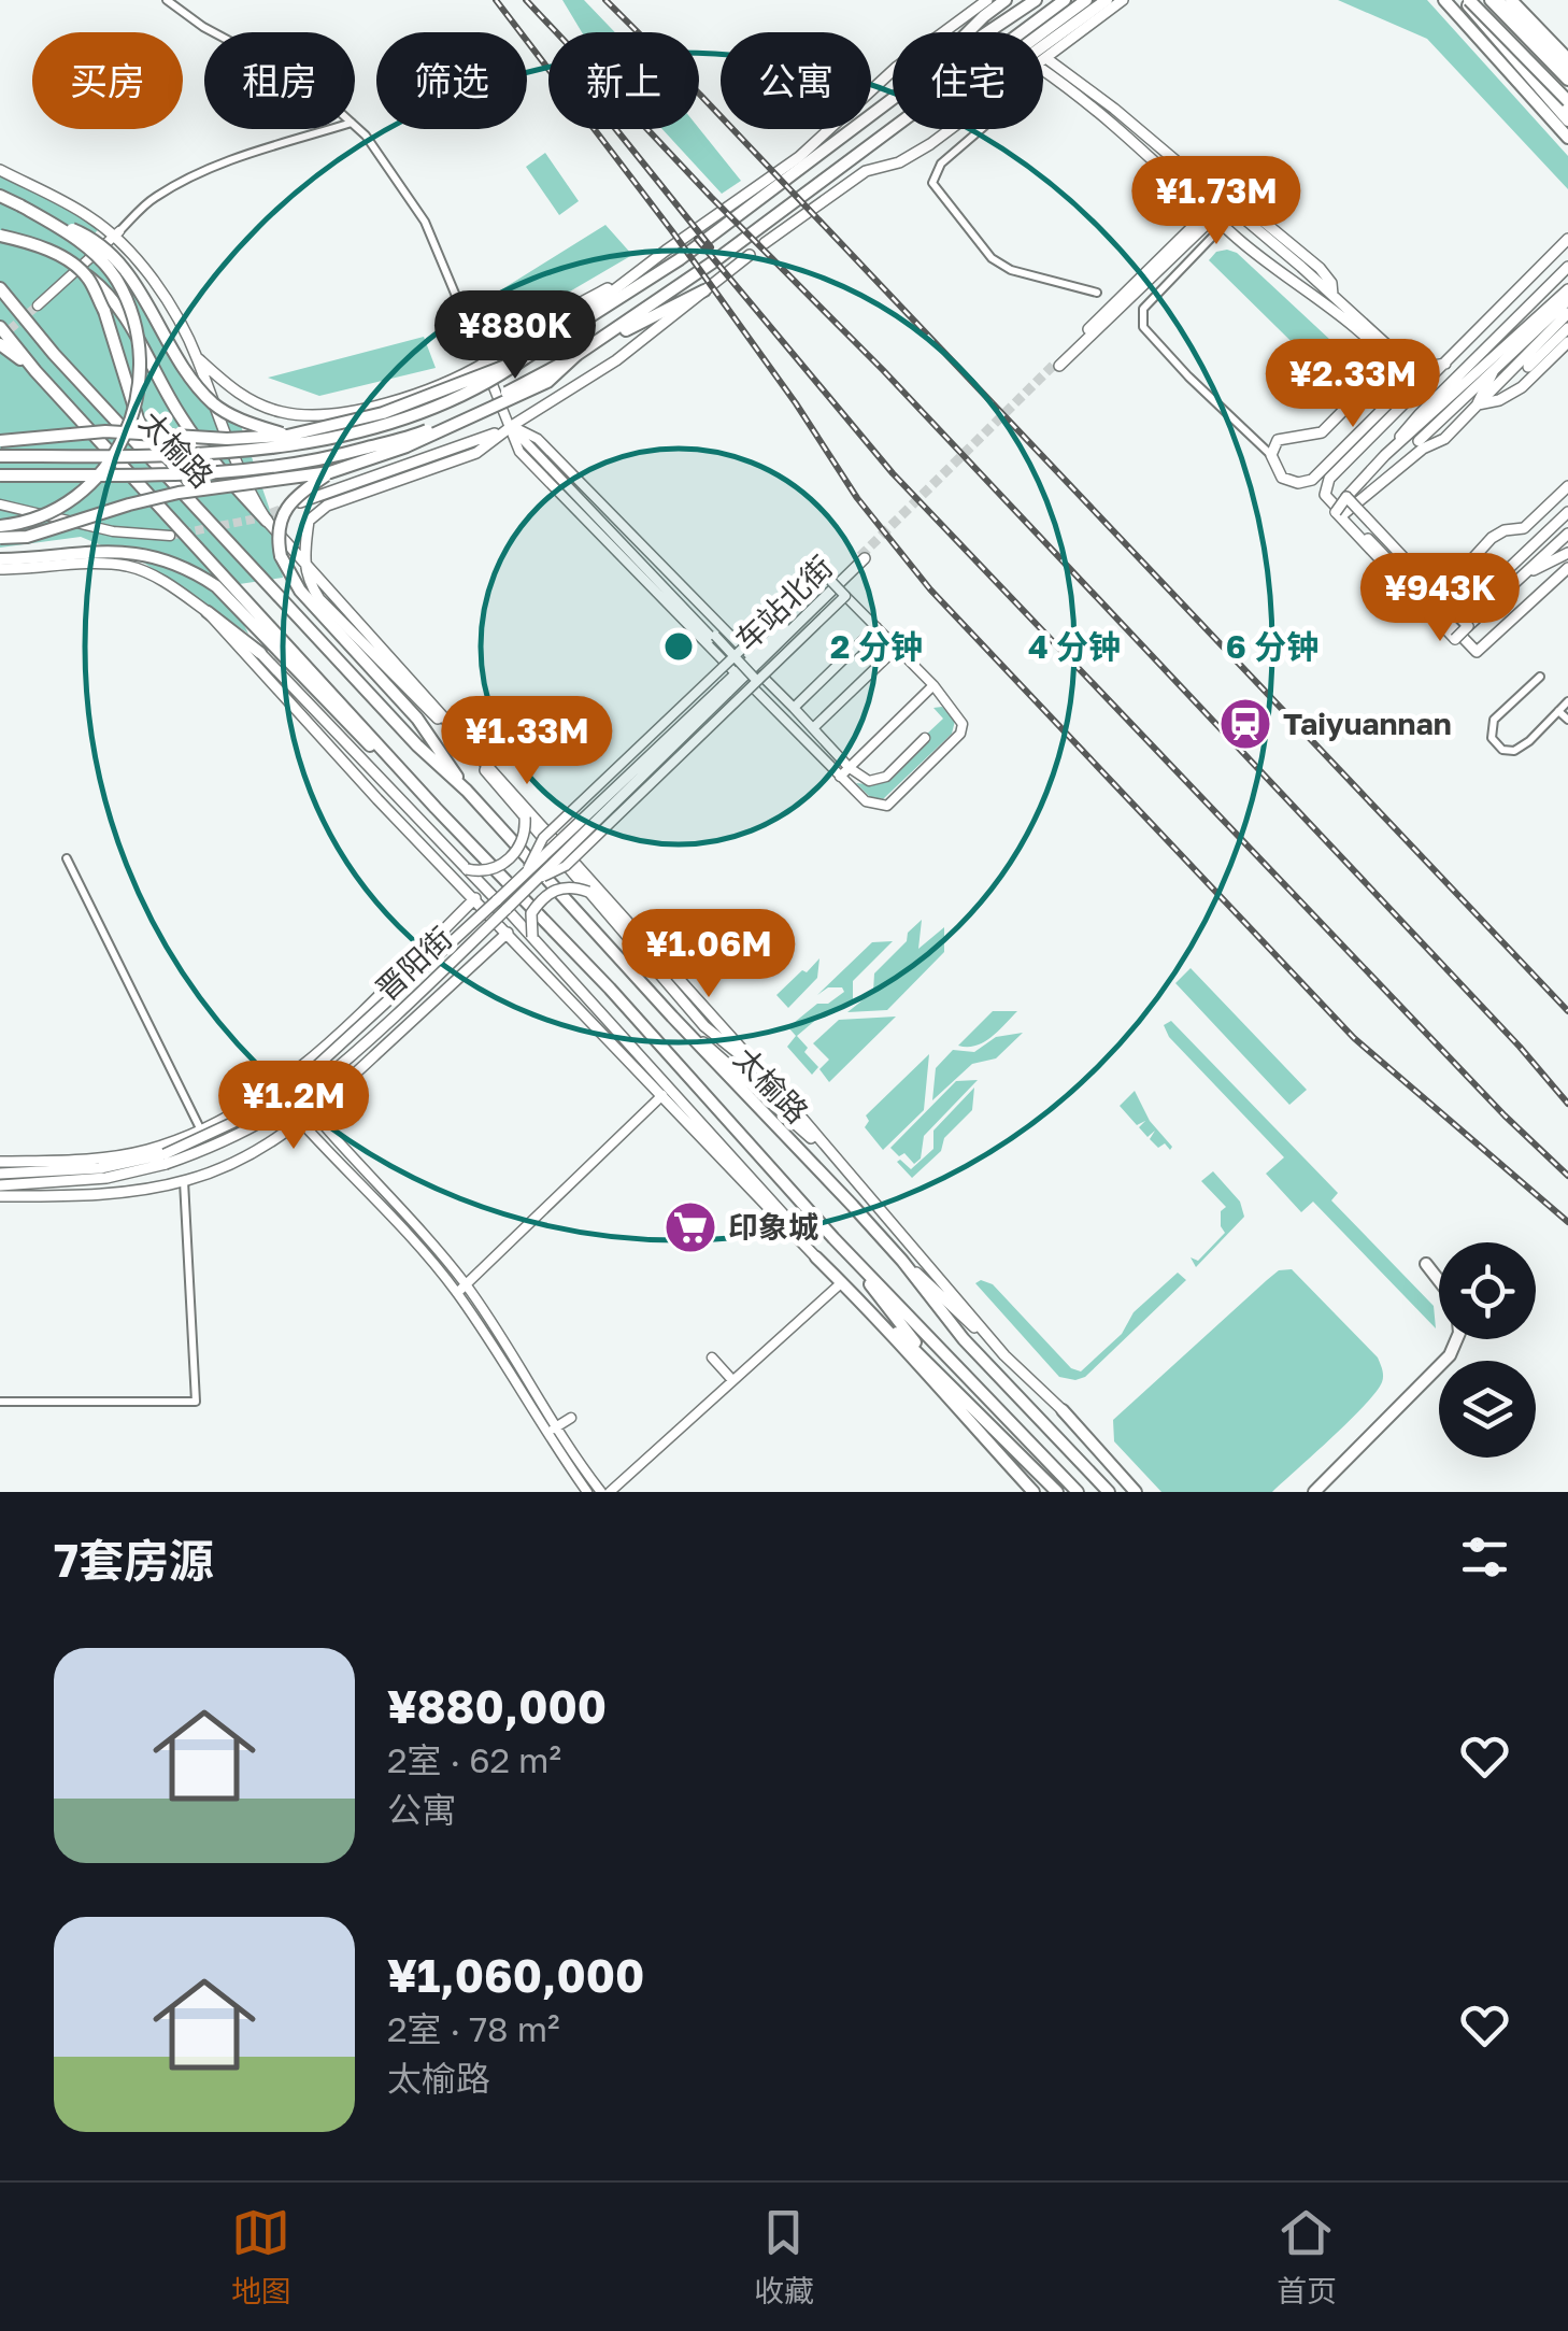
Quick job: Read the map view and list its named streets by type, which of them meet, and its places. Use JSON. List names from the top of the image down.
{
  "streets": {
    "highway": ["太榆路"],
    "main road": ["车站北街", "晋阳街"]
  },
  "crossings": [
    ["车站北街", "晋阳街"]
  ],
  "places": {
    "station": ["Taiyuannan"],
    "supermarket": ["印象城"]
  },
  "page": {
    "chip": [
      "买房",
      "租房",
      "筛选",
      "新上",
      "公寓",
      "住宅"
    ],
    "price": [
      "¥1.73M",
      "¥880K",
      "¥2.33M",
      "¥943K",
      "¥1.33M",
      "¥1.06M",
      "¥1.2M"
    ],
    "heading": "7套房源",
    "list": [
      {
        "name": "¥880,000",
        "note": "2室 · 62 m² · 公寓"
      },
      {
        "name": "¥1,060,000",
        "note": "2室 · 78 m² · 太榆路"
      }
    ],
    "tabs": ["地图", "收藏", "首页"]
  },
  "rings": ["2 分钟", "4 分钟", "6 分钟"]
}
